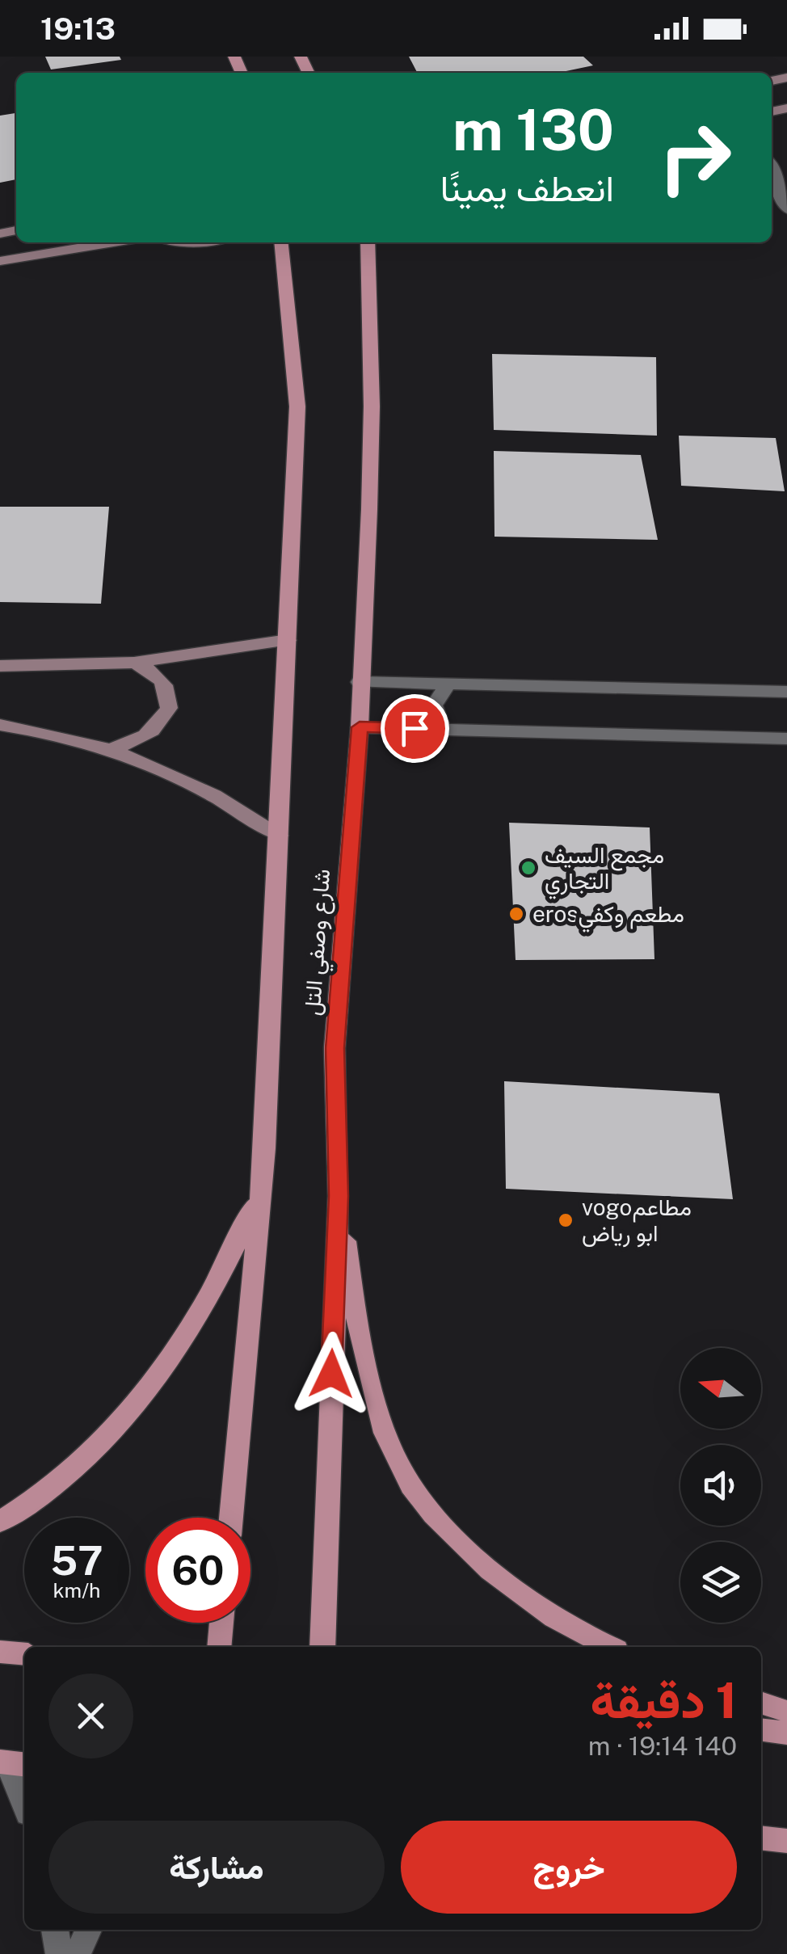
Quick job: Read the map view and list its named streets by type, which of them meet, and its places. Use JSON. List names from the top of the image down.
{
  "streets": {
    "main road": ["شارع وصفي التل"]
  },
  "places": ["مجمع السيف التجاري", "erosمطعم وكفي", "vogoمطاعم ابو رياض"],
  "north": "left",
  "page": {
    "status": "19:13",
    "turn": ["130 m", "انعطف يمينًا"],
    "speed": "57 km/h",
    "limit": "60",
    "heading": ["1 دقيقة", "140 m · 19:14"],
    "buttons": ["خروج", "مشاركة"]
  }
}
